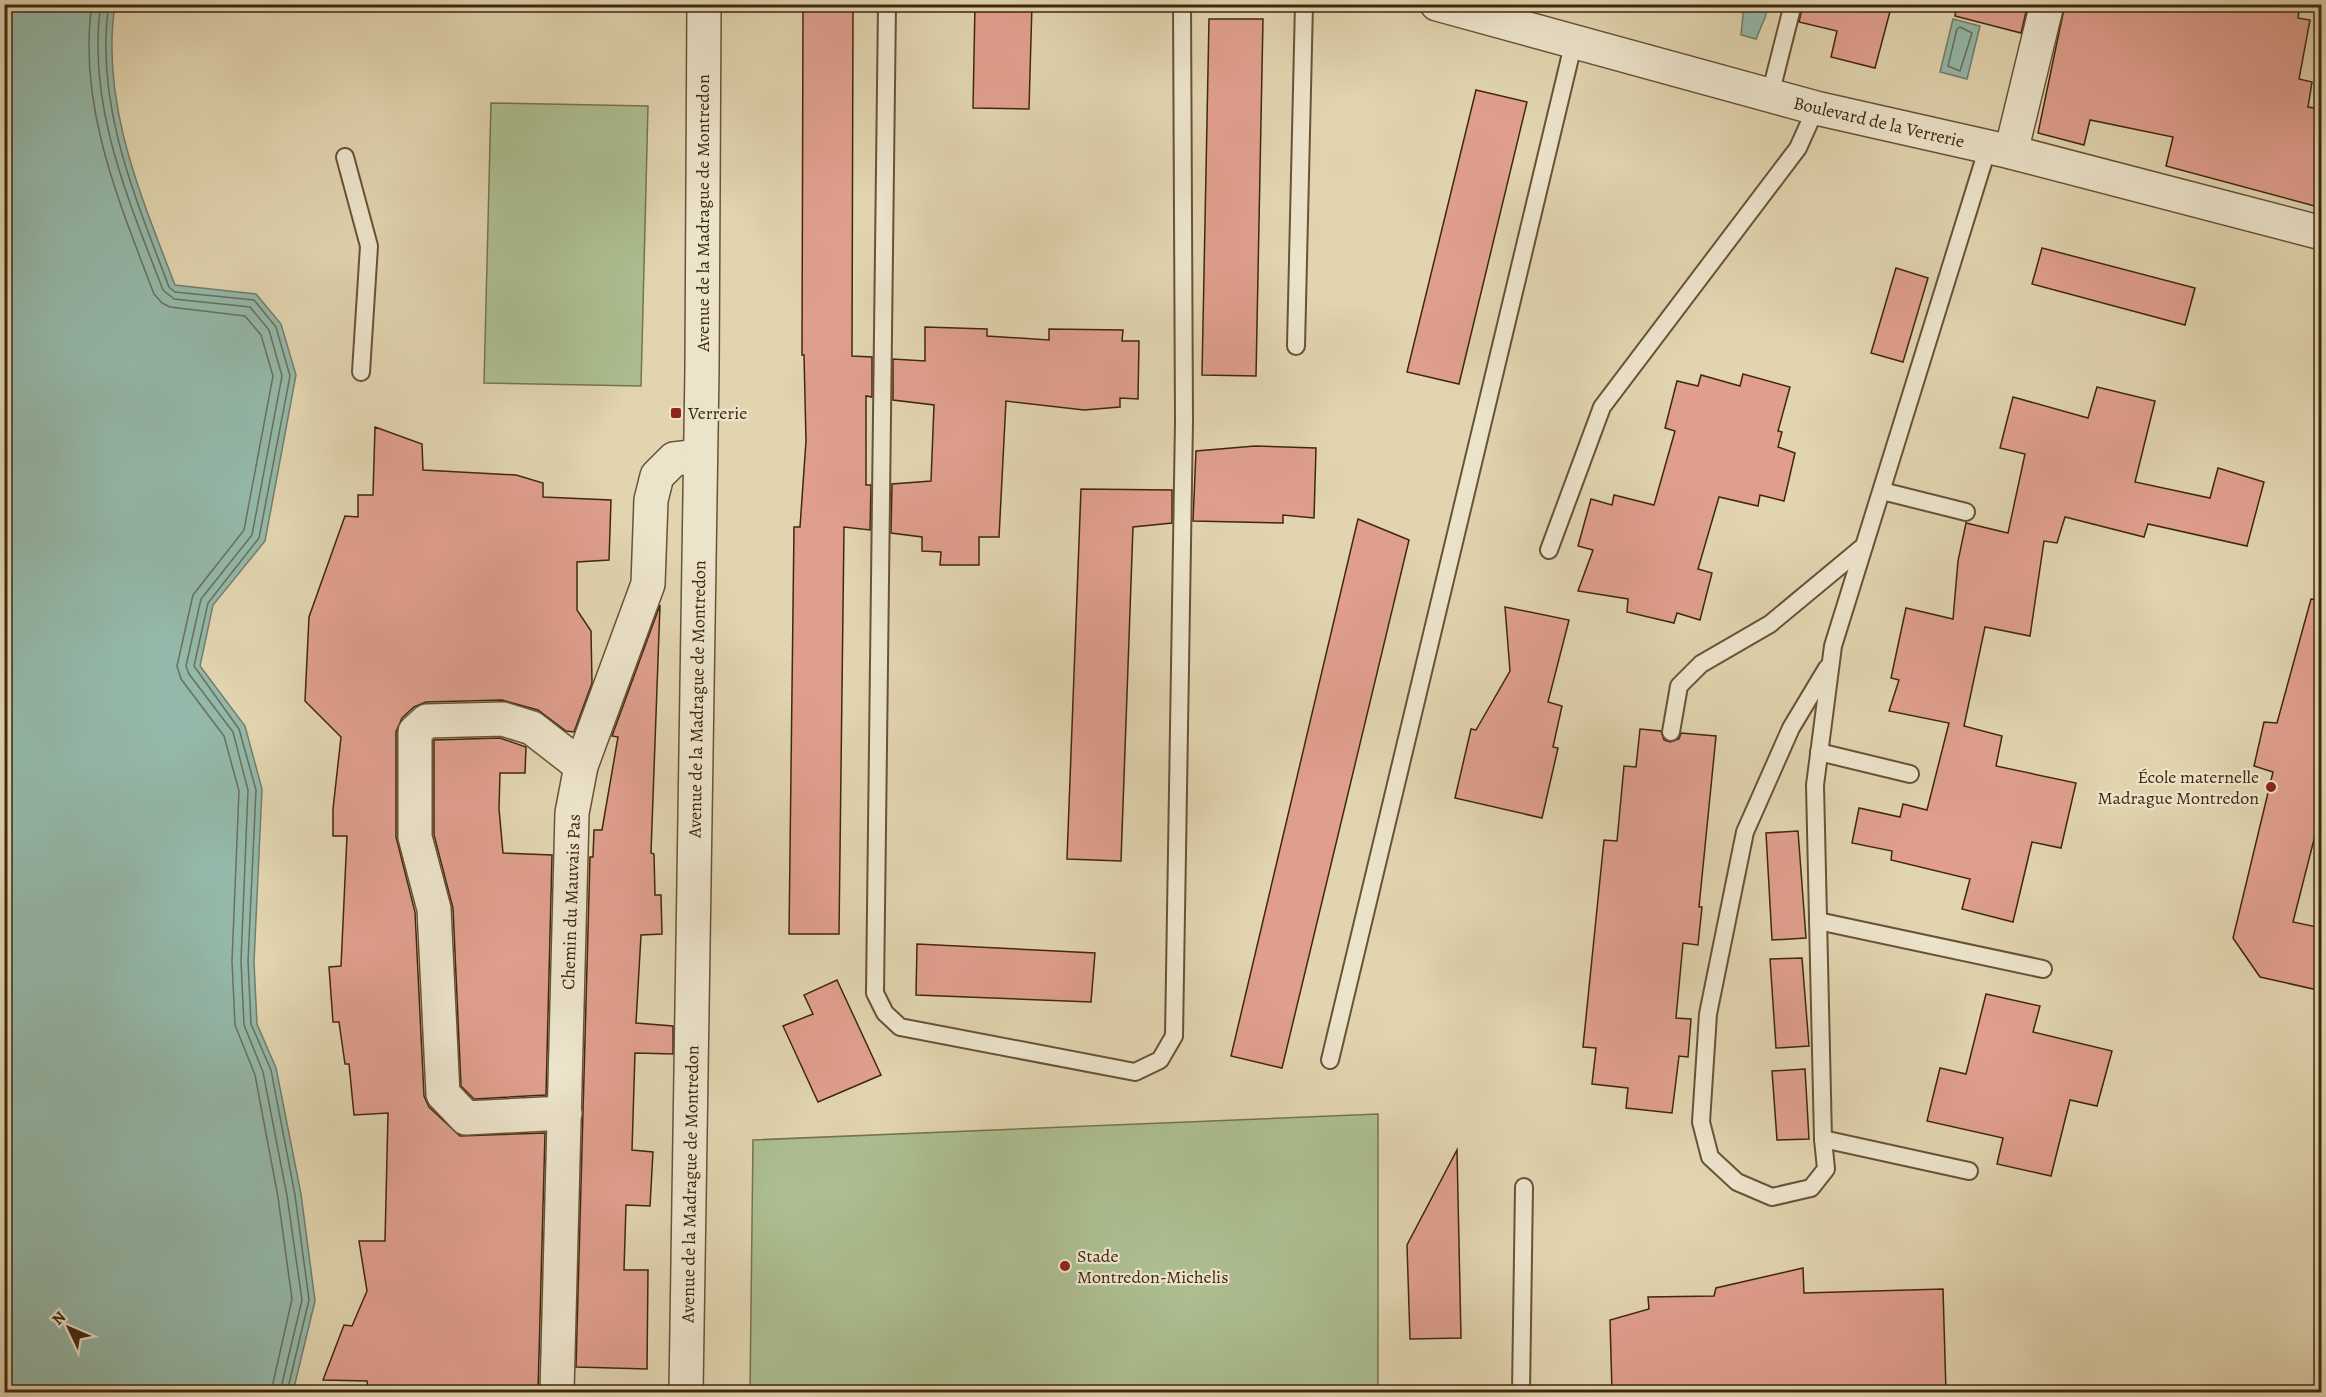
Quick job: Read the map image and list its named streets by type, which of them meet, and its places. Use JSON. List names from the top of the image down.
{
  "streets": {
    "street": ["Boulevard de la Verrerie", "Avenue de la Madrague de Montredon", "Chemin du Mauvais Pas"]
  },
  "crossings": [
    ["Avenue de la Madrague de Montredon", "Chemin du Mauvais Pas"]
  ],
  "places": {
    "transit": ["Verrerie"],
    "other": ["École maternelle Madrague Montredon", "Stade Montredon-Michelis"]
  },
  "north": "top left"
}
